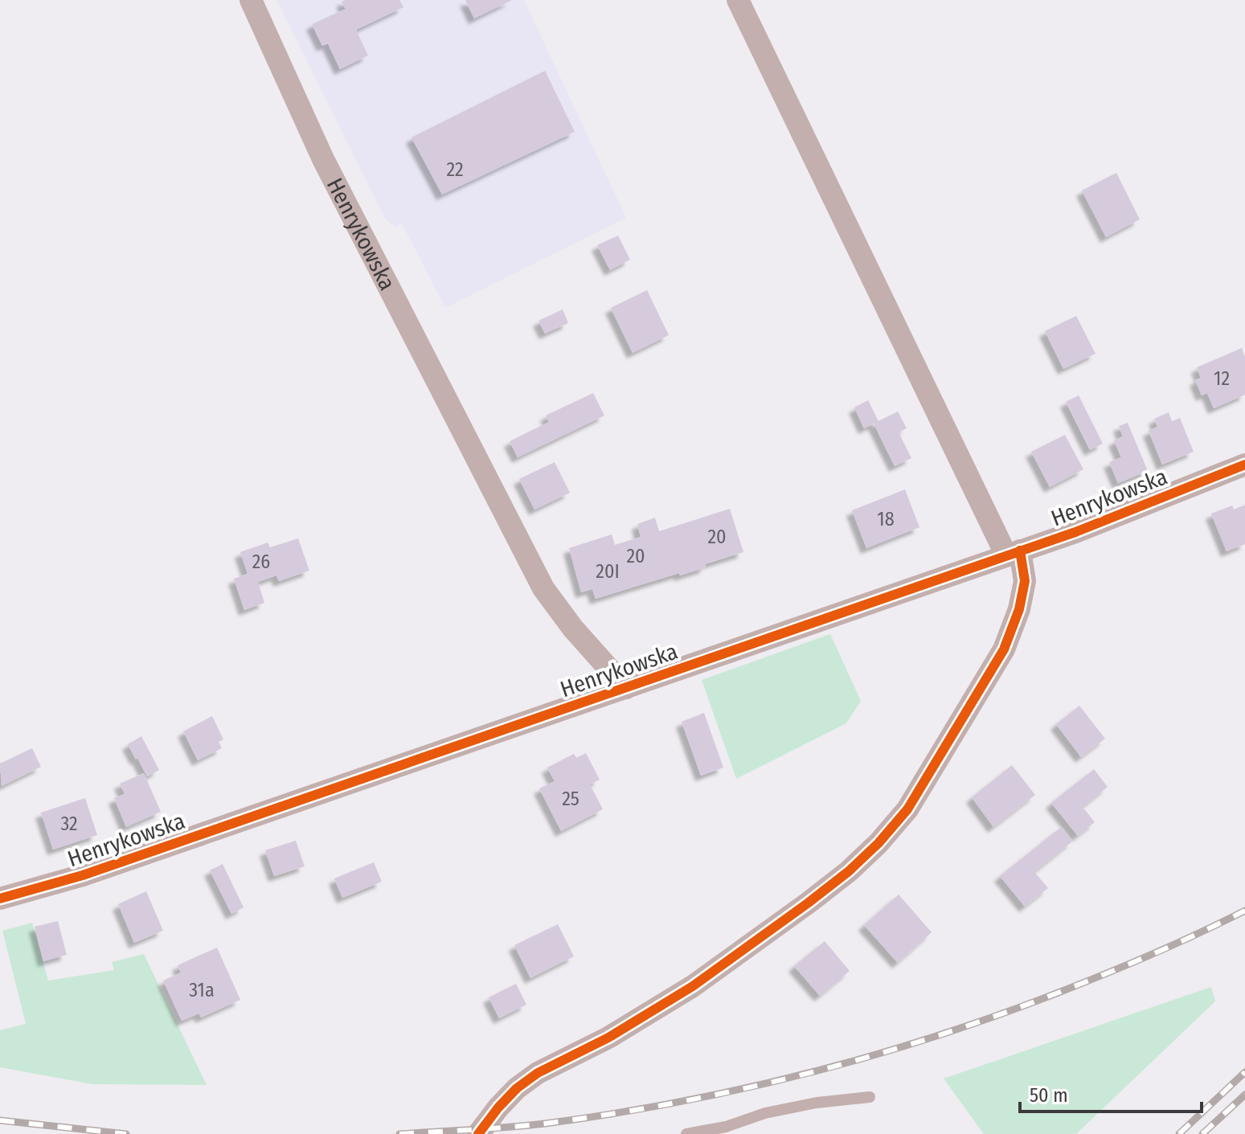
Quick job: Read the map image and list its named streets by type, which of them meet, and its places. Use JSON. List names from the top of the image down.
{
  "streets": {
    "street": ["Henrykowska"]
  },
  "house_numbers": [
    "22",
    "12",
    "18",
    "20",
    "20",
    "26",
    "20I",
    "25",
    "32",
    "31a"
  ],
  "scale_bar": "50 m"
}
